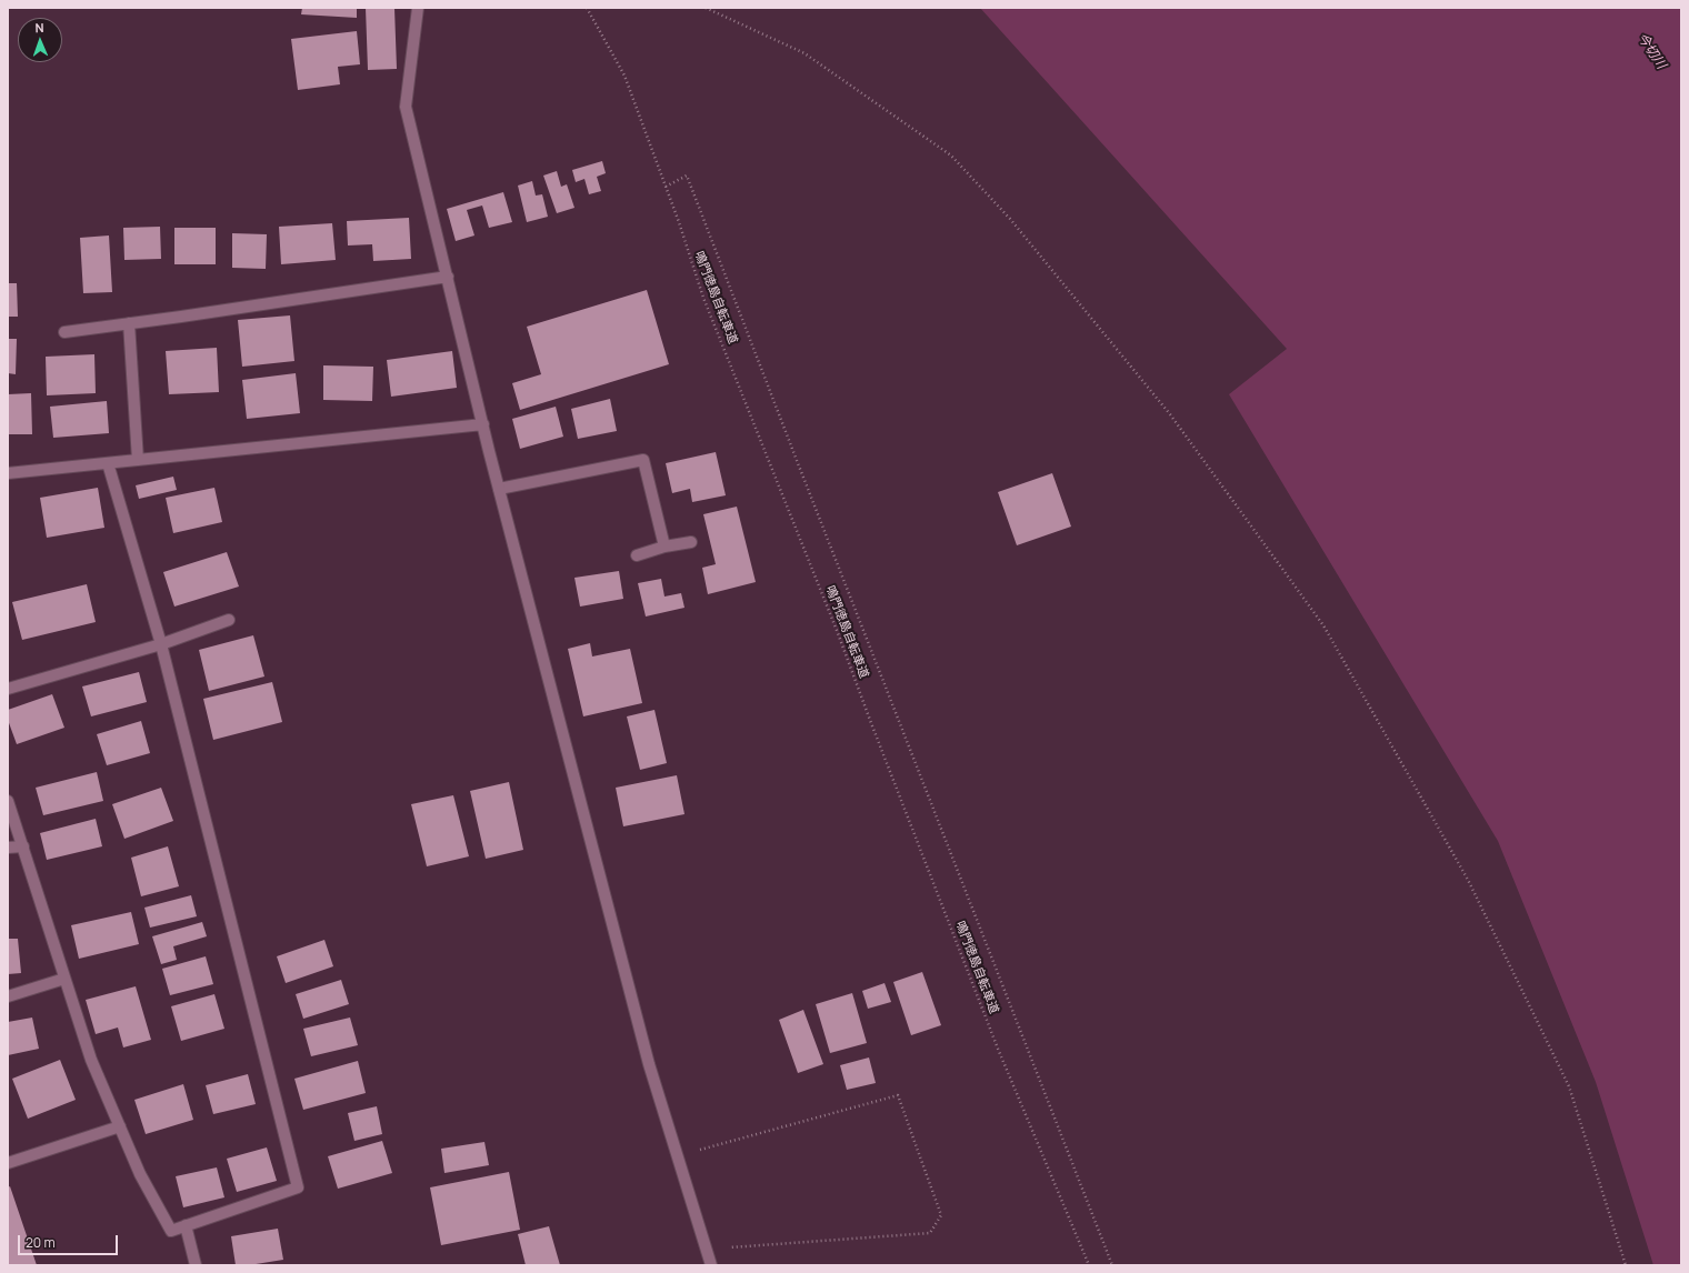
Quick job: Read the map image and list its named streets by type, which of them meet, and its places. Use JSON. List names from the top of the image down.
{
  "streets": {
    "path": ["鳴門徳島自転車道"]
  },
  "water": ["今切川"],
  "scale_bar": "20 m",
  "north": "top"
}
